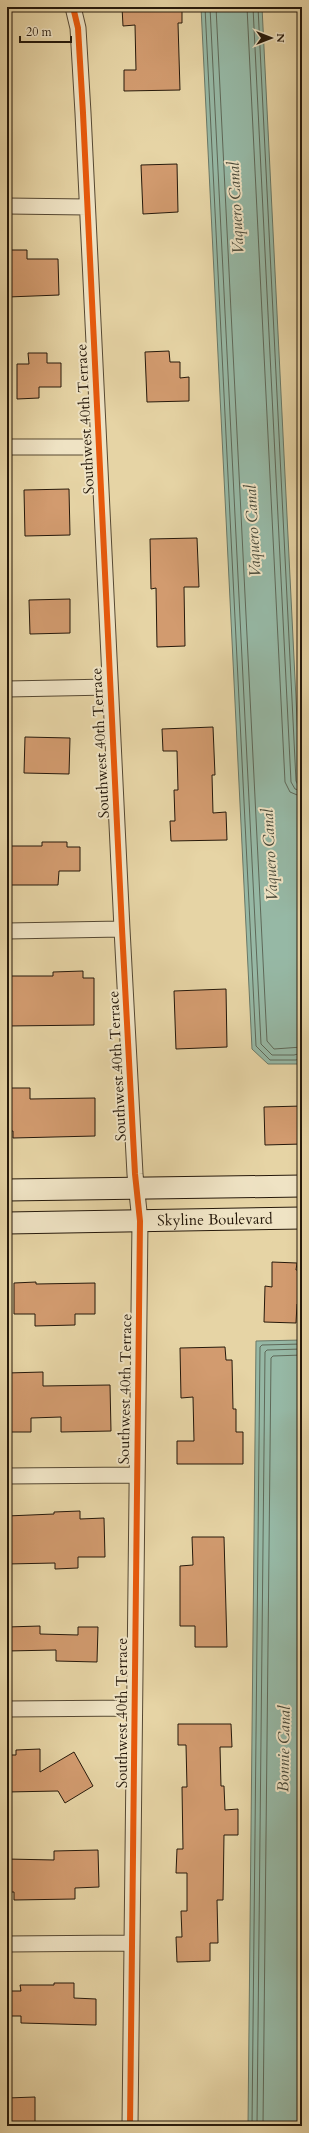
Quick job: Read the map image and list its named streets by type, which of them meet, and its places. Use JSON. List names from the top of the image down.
{
  "streets": {
    "street": ["Southwest 40th Terrace", "Skyline Boulevard"]
  },
  "crossings": [
    ["Southwest 40th Terrace", "Skyline Boulevard"]
  ],
  "water": ["Vaquero Canal", "Bonnie Canal"],
  "scale_bar": "20 m",
  "north": "right"
}
